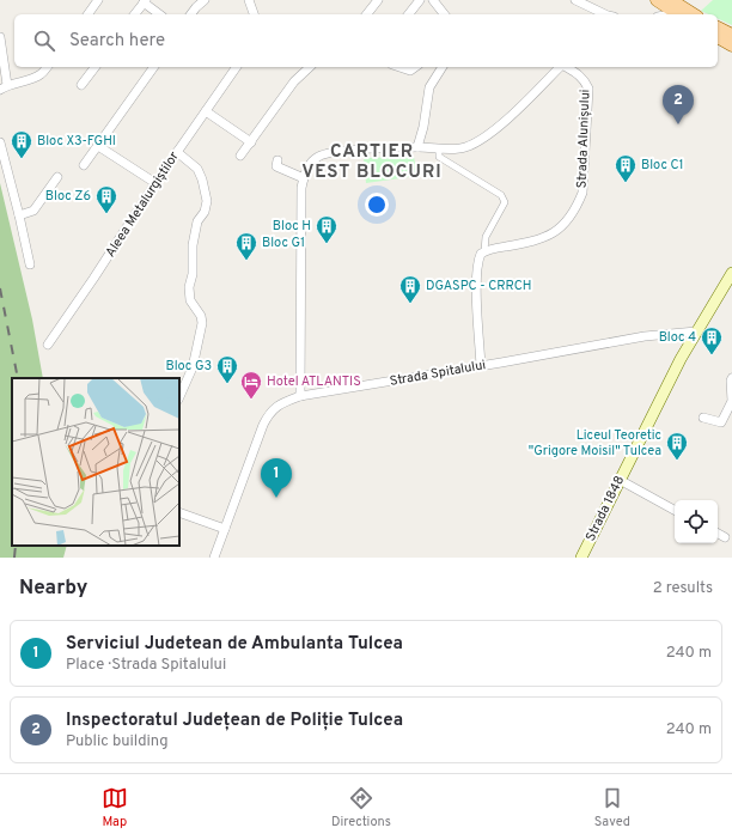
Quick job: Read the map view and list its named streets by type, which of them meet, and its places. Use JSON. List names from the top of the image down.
{
  "streets": {
    "main road": ["Strada 1848"],
    "street": ["Strada Alunișului", "Aleea Metalurgiștilor", "Strada Spitalului"]
  },
  "crossings": [
    ["Strada Alunișului", "Strada Spitalului"],
    ["Strada Spitalului", "Strada 1848"]
  ],
  "districts": ["CARTIER VEST BLOCURI"],
  "places": {
    "building": [
      "Bloc X3-FGHI",
      "Bloc C1",
      "Bloc Z6",
      "Bloc H",
      "Bloc G1",
      "DGASPC - CRRCH",
      "Bloc 4",
      "Bloc G3",
      "Liceul Teoretic \"Grigore Moisil\" Tulcea"
    ],
    "hotel": ["Hotel ATLANTIS"]
  },
  "page": {
    "search": "Search here",
    "pins": ["2", "1"],
    "heading": ["Nearby", "2 results"],
    "list": [
      {
        "mark": "1",
        "name": "Serviciul Judetean de Ambulanta Tulcea",
        "note": "Place · Strada Spitalului",
        "value": "240 m"
      },
      {
        "mark": "2",
        "name": "Inspectoratul Județean de Poliție Tulcea",
        "note": "Public building",
        "value": "240 m"
      }
    ],
    "nav": ["Map", "Directions", "Saved"]
  }
}
